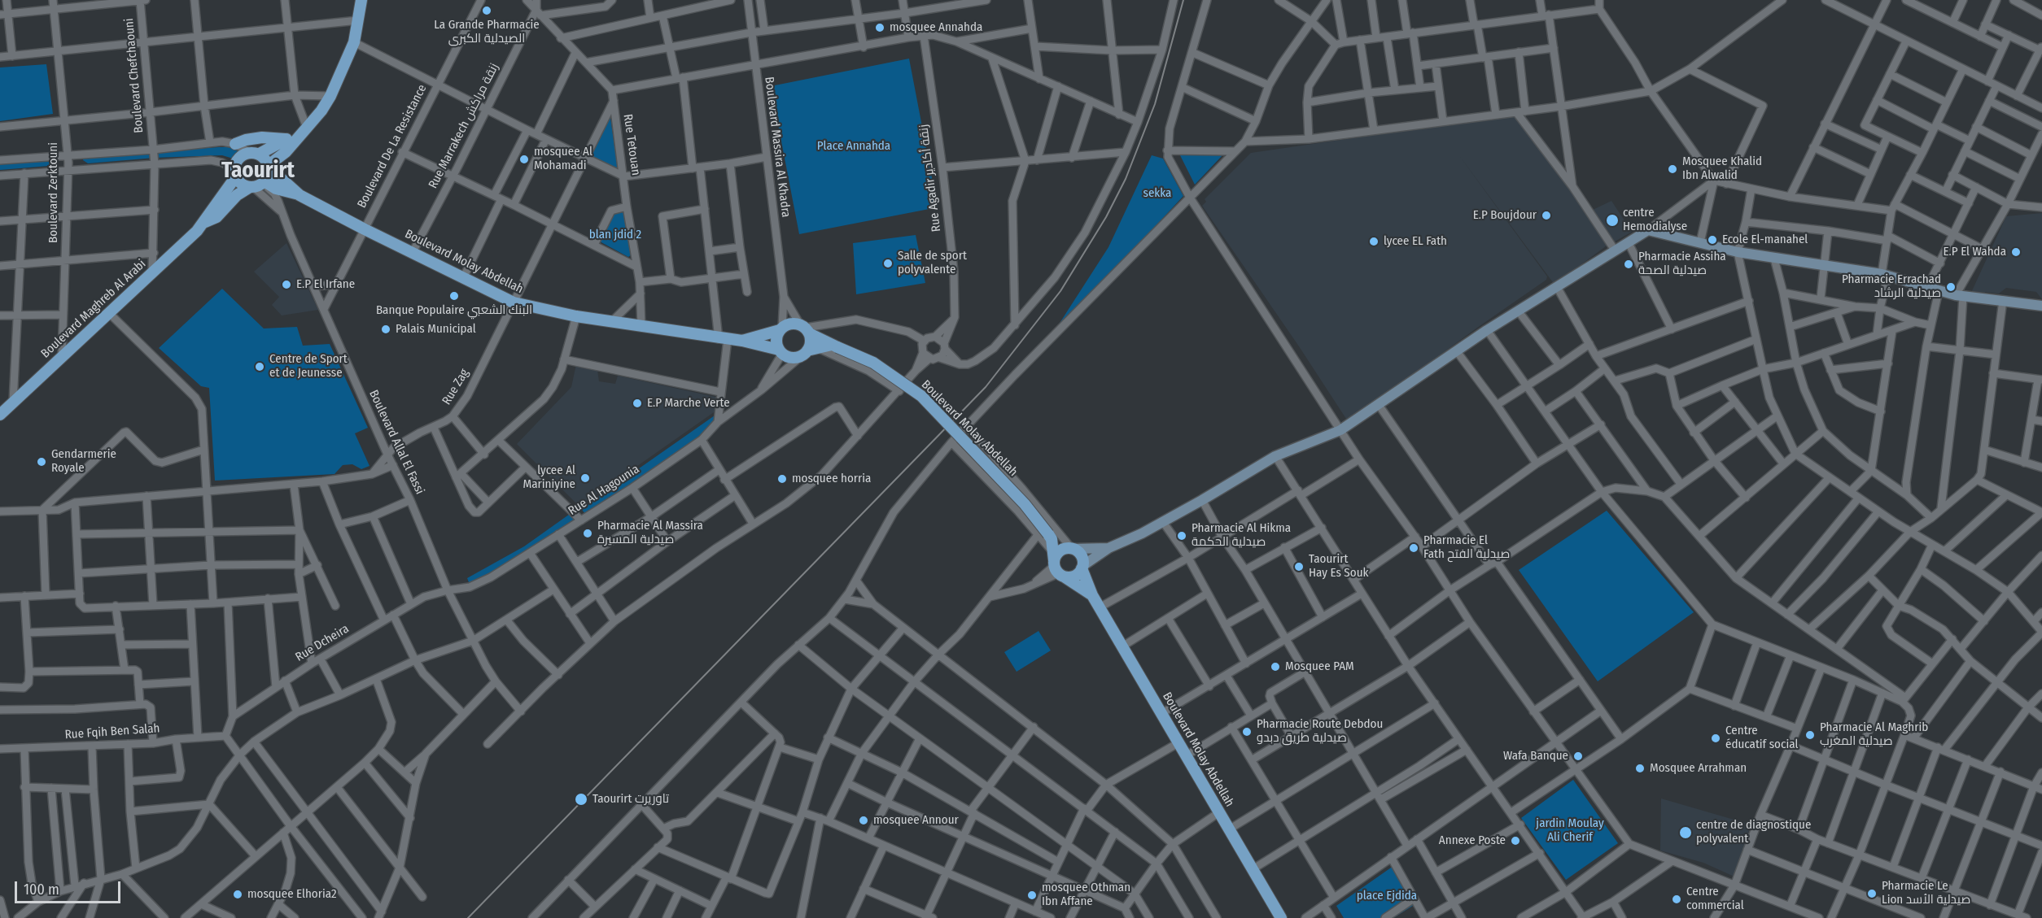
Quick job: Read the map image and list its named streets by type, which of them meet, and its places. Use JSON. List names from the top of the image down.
{
  "streets": {
    "main road": ["Boulevard Molay Abdellah", "Boulevard Maghreb Al Arabi"],
    "street": [
      "Boulevard Chefchaouni",
      "Rue Marrakech زنقة مراكش",
      "Rue Tetouan",
      "Boulevard De La Resistance",
      "Boulevard Massira Al Khadra",
      "Rue Agadir زنقة أكادير",
      "Boulevard Zerktouni",
      "Rue Zag",
      "Boulevard Allal El Fassi",
      "Rue Al Hagounia",
      "Rue Dcheira",
      "Rue Fqih Ben Salah"
    ]
  },
  "crossings": [
    ["Boulevard Chefchaouni", "Boulevard Maghreb Al Arabi"],
    ["Rue Marrakech زنقة مراكش", "Boulevard Molay Abdellah"],
    ["Rue Tetouan", "Boulevard Molay Abdellah"],
    ["Rue Tetouan", "Rue Zag"],
    ["Boulevard De La Resistance", "Boulevard Molay Abdellah"],
    ["Boulevard De La Resistance", "Boulevard Allal El Fassi"],
    ["Boulevard Zerktouni", "Boulevard Maghreb Al Arabi"],
    ["Boulevard Molay Abdellah", "Boulevard Maghreb Al Arabi"],
    ["Boulevard Molay Abdellah", "Rue Zag"],
    ["Boulevard Molay Abdellah", "Boulevard Allal El Fassi"],
    ["Boulevard Molay Abdellah", "Rue Al Hagounia"],
    ["Boulevard Maghreb Al Arabi", "Boulevard Allal El Fassi"],
    ["Rue Zag", "Boulevard Allal El Fassi"],
    ["Boulevard Allal El Fassi", "Rue Al Hagounia"],
    ["Boulevard Allal El Fassi", "Rue Dcheira"],
    ["Rue Al Hagounia", "Rue Dcheira"]
  ],
  "districts": ["Taourirt"],
  "parks": [
    "Place Annahda",
    "sekka",
    "blan jdid 2",
    "jardin Moulay Ali Cherif",
    "place Ejdida"
  ],
  "places": [
    "La Grande Pharmacie الصيدلية الكبرى",
    "mosquee Annahda",
    "mosquee Al Mohamadi",
    "Mosquee Khalid Ibn Alwalid",
    "E.P Boujdour",
    "centre Hemodialyse",
    "Ecole El-manahel",
    "lycee EL Fath",
    "E.P El Wahda",
    "Salle de sport polyvalente",
    "Pharmacie Assiha صيدلية الصحة",
    "E.P El Irfane",
    "Pharmacie Errachad صيدلية الرشاد",
    "Banque Populaire البنك الشعبي",
    "Palais Municipal",
    "Centre de Sport et de Jeunesse",
    "E.P Marche Verte",
    "Gendarmerie Royale",
    "lycee Al Mariniyine",
    "mosquee horria",
    "Pharmacie Al Massira صيدلية المسيرة",
    "Pharmacie Al Hikma صيدلية الحكمة",
    "Pharmacie El Fath صيدلية الفتح",
    "Taourirt Hay Es Souk",
    "Mosquee PAM",
    "Pharmacie Route Debdou صيدلية طريق دبدو",
    "Pharmacie Al Maghrib صيدلية المغرب",
    "Centre éducatif social",
    "Wafa Banque",
    "Mosquee Arrahman",
    "Taourirt تاوريرت",
    "mosquee Annour",
    "centre de diagnostique polyvalent",
    "Annexe Poste",
    "Pharmacie Le Lion صيدلية الأسد",
    "mosquee Elhoria2",
    "mosquee Othman Ibn Affane",
    "Centre commercial"
  ],
  "scale_bar": "100 m"
}
